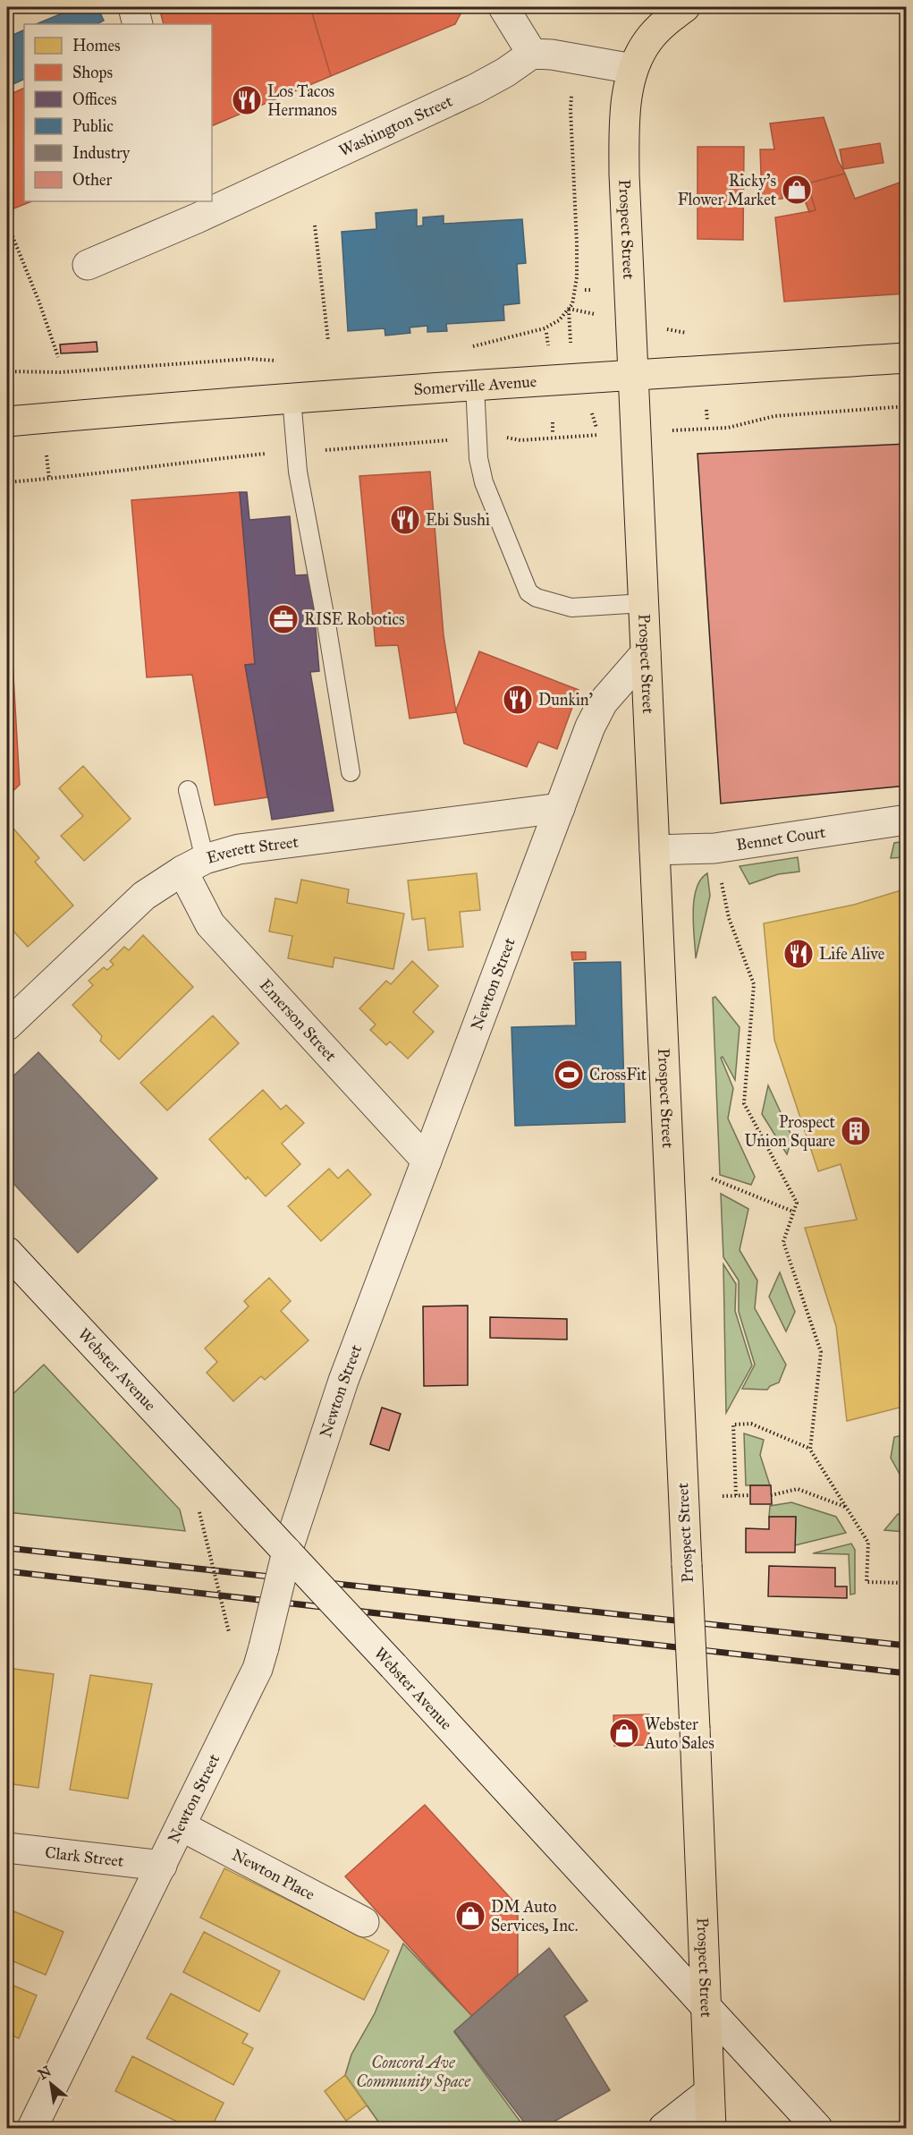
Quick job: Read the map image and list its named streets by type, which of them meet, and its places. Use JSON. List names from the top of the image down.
{
  "streets": {
    "main road": ["Prospect Street", "Somerville Avenue"],
    "street": [
      "Washington Street",
      "Bennet Court",
      "Everett Street",
      "Newton Street",
      "Emerson Street",
      "Webster Avenue",
      "Clark Street",
      "Newton Place"
    ]
  },
  "crossings": [
    ["Prospect Street", "Somerville Avenue"],
    ["Prospect Street", "Bennet Court"],
    ["Prospect Street", "Newton Street"],
    ["Prospect Street", "Webster Avenue"],
    ["Everett Street", "Newton Street"],
    ["Everett Street", "Emerson Street"],
    ["Newton Street", "Emerson Street"],
    ["Newton Street", "Webster Avenue"],
    ["Newton Street", "Clark Street"],
    ["Newton Street", "Newton Place"]
  ],
  "parks": ["Concord Ave Community Space"],
  "places": {
    "restaurant": [
      "Los Tacos Hermanos",
      "Ebi Sushi",
      "Dunkin'",
      "Life Alive"
    ],
    "shop": ["Ricky's Flower Market", "Webster Auto Sales", "DM Auto Services, Inc."],
    "office": ["RISE Robotics"],
    "sports": ["CrossFit"],
    "building": ["Prospect Union Square"]
  },
  "legend": [
    "Homes",
    "Shops",
    "Offices",
    "Public",
    "Industry",
    "Other"
  ],
  "north": "top left"
}
